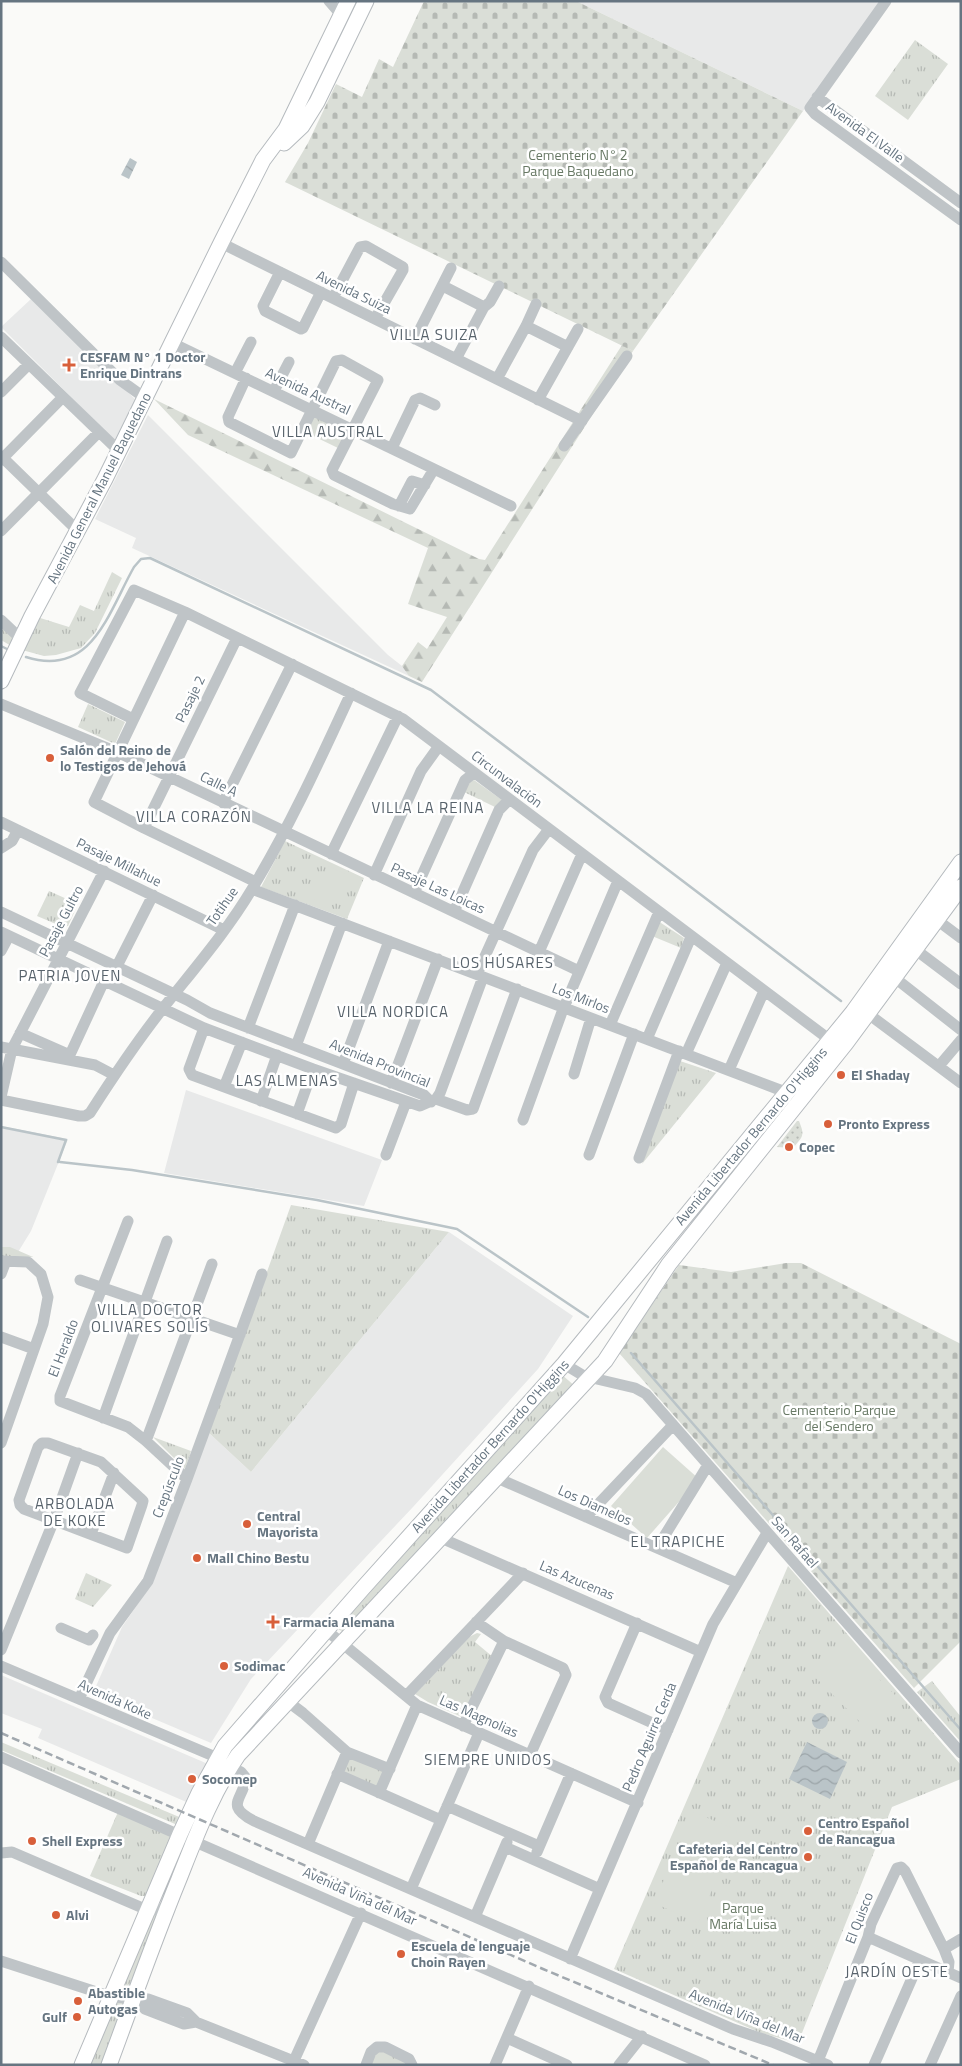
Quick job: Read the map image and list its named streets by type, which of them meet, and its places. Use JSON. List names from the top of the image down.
{
  "streets": {
    "main road": ["Avenida General Manuel Baquedano", "Avenida Libertador Bernardo O'Higgins"],
    "street": [
      "Avenida El Valle",
      "Avenida Suiza",
      "Avenida Austral",
      "Pasaje 2",
      "Circunvalación",
      "Calle A",
      "Pasaje Millahue",
      "Pasaje Las Loicas",
      "Totihue",
      "Pasaje Gultro",
      "Los Mirlos",
      "Avenida Provincial",
      "El Heraldo",
      "Crepúsculo",
      "Los Diamelos",
      "San Rafael",
      "Las Azucenas",
      "Avenida Koke",
      "Las Magnolias",
      "Pedro Aguirre Cerda",
      "Avenida Viña del Mar",
      "El Quisco"
    ]
  },
  "crossings": [
    ["Avenida Suiza", "Avenida General Manuel Baquedano"],
    ["Avenida Austral", "Avenida General Manuel Baquedano"],
    ["Pasaje 2", "Circunvalación"],
    ["Pasaje 2", "Calle A"],
    ["Pasaje 2", "Los Mirlos"],
    ["Circunvalación", "Totihue"],
    ["Circunvalación", "Avenida Libertador Bernardo O'Higgins"],
    ["Calle A", "Pasaje Las Loicas"],
    ["Calle A", "Totihue"],
    ["Calle A", "Los Mirlos"],
    ["Pasaje Millahue", "Totihue"],
    ["Pasaje Millahue", "Pasaje Gultro"],
    ["Pasaje Las Loicas", "Totihue"],
    ["Totihue", "Pasaje Gultro"],
    ["Totihue", "Los Mirlos"],
    ["Totihue", "Avenida Provincial"],
    ["Pasaje Gultro", "Avenida Provincial"],
    ["Los Mirlos", "Avenida Libertador Bernardo O'Higgins"],
    ["Avenida Libertador Bernardo O'Higgins", "Los Diamelos"],
    ["Avenida Libertador Bernardo O'Higgins", "San Rafael"],
    ["Avenida Libertador Bernardo O'Higgins", "Las Azucenas"],
    ["Avenida Libertador Bernardo O'Higgins", "Avenida Koke"],
    ["Avenida Libertador Bernardo O'Higgins", "Las Magnolias"],
    ["Avenida Libertador Bernardo O'Higgins", "Avenida Viña del Mar"],
    ["Crepúsculo", "Avenida Koke"],
    ["Los Diamelos", "Pedro Aguirre Cerda"],
    ["San Rafael", "Pedro Aguirre Cerda"],
    ["Las Azucenas", "Pedro Aguirre Cerda"],
    ["Avenida Koke", "Avenida Viña del Mar"],
    ["Las Magnolias", "Pedro Aguirre Cerda"],
    ["Pedro Aguirre Cerda", "Avenida Viña del Mar"],
    ["Avenida Viña del Mar", "El Quisco"]
  ],
  "districts": [
    "VILLA SUIZA",
    "VILLA AUSTRAL",
    "VILLA LA REINA",
    "VILLA CORAZÓN",
    "LOS HÚSARES",
    "PATRIA JOVEN",
    "VILLA NORDICA",
    "LAS ALMENAS",
    "VILLA DOCTOR OLIVARES SOLÍS",
    "ARBOLADA DE KOKE",
    "EL TRAPICHE",
    "SIEMPRE UNIDOS",
    "JARDÍN OESTE"
  ],
  "parks": ["Cementerio N° 2 Parque Baquedano", "Cementerio Parque del Sendero", "Parque María Luisa"],
  "places": {
    "health": ["CESFAM N° 1 Doctor Enrique Dintrans", "Farmacia Alemana"],
    "other": [
      "Salón del Reino de lo Testigos de Jehová",
      "El Shaday",
      "Pronto Express",
      "Copec",
      "Central Mayorista",
      "Mall Chino Bestu",
      "Sodimac",
      "Socomep",
      "Centro Español de Rancagua",
      "Shell Express",
      "Cafeteria del Centro Español de Rancagua",
      "Alvi",
      "Escuela de lenguaje Choin Rayen",
      "Abastible Autogas",
      "Gulf"
    ]
  }
}
